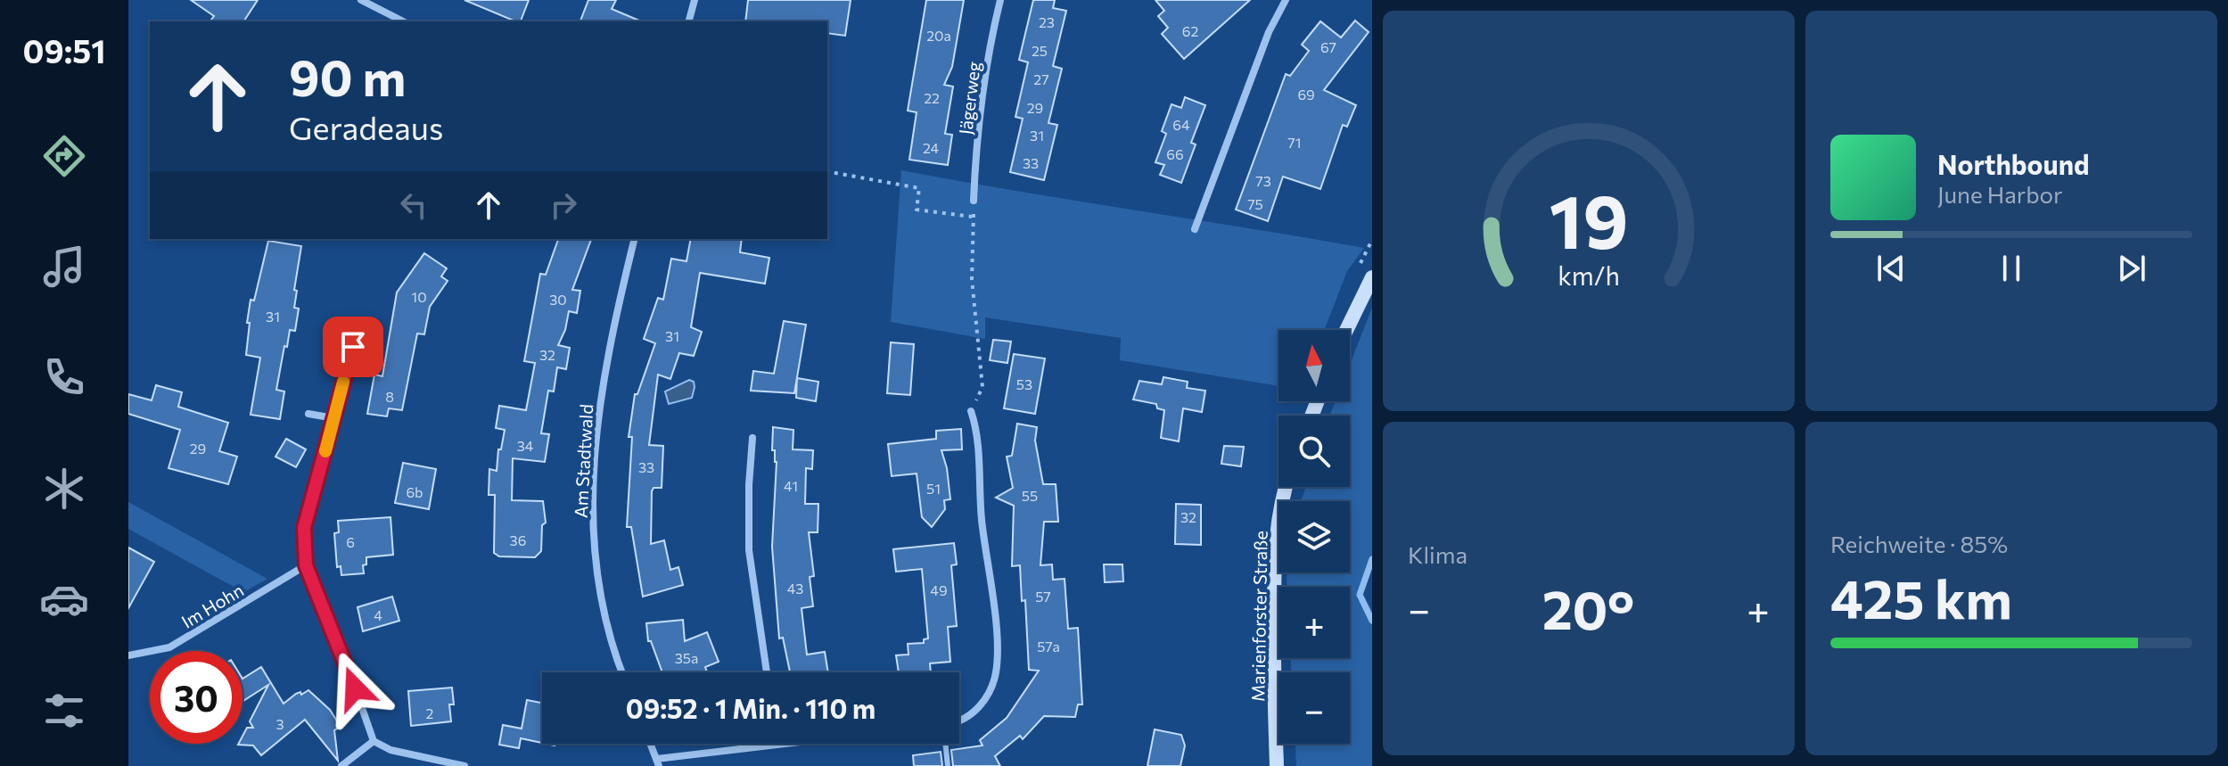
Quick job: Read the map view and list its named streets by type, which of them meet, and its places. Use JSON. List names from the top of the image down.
{
  "streets": {
    "main road": ["Marienforster Straße"],
    "street": ["Jägerweg", "Am Stadtwald", "Im Hohn"]
  },
  "house_numbers": [
    "23",
    "62",
    "20a",
    "67",
    "25",
    "27",
    "69",
    "22",
    "29",
    "64",
    "31",
    "71",
    "24",
    "66",
    "33",
    "73",
    "75",
    "10",
    "30",
    "31",
    "31",
    "32",
    "53",
    "8",
    "34",
    "29",
    "33",
    "41",
    "51",
    "6b",
    "55",
    "32",
    "36",
    "6",
    "43",
    "49",
    "57",
    "4",
    "57a",
    "35a",
    "2",
    "3"
  ],
  "north": "top",
  "page": {
    "tabs": "09:51",
    "turn": ["90 m", "Geradeaus"],
    "song": ["Northbound", "June Harbor"],
    "map_buttons": ["+", "−"],
    "tile": [
      "Klima",
      ["Reichweite · 85%", "425 km"]
    ],
    "heat": ["−", "20°", "+"],
    "limit": "30",
    "trip": "09:52 · 1 Min. · 110 m",
    "gauge": ["19", "km/h"]
  }
}
